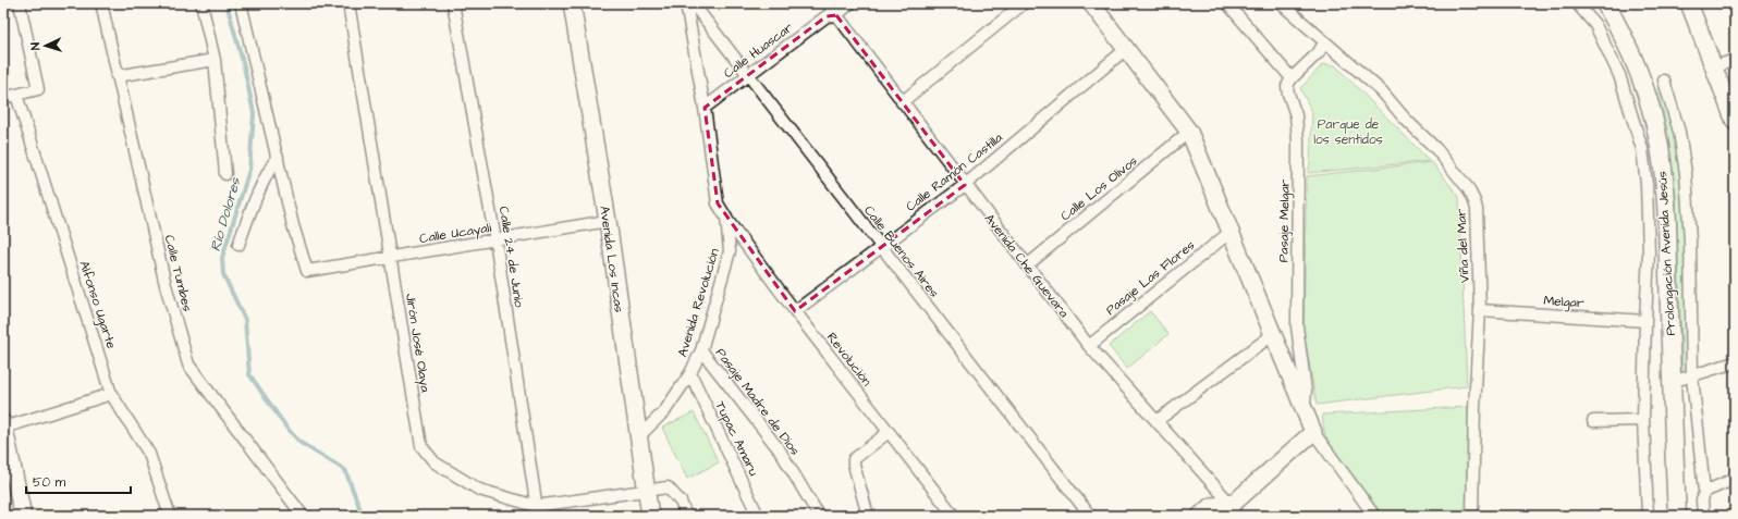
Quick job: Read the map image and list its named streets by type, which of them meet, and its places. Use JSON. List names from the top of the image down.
{
  "streets": {
    "main road": ["Prolongación Avenida Jesús"],
    "street": [
      "Calle Huascar",
      "Calle Ramón Castilla",
      "Calle Los Olivos",
      "Pasaje Melgar",
      "Calle Ucayali",
      "Viña del Mar",
      "Calle Buenos Aires",
      "Calle 24 de Junio",
      "Avenida Los Incas",
      "Avenida Che Guevara",
      "Calle Tumbes",
      "Pasaje Las Flores",
      "Melgar",
      "Avenida Revolución",
      "Alfonso Ugarte",
      "Jirón José Olaya",
      "Revolución",
      "Pasaje Madre de Dios",
      "Tupac Amaru"
    ]
  },
  "crossings": [
    ["Calle Huascar", "Calle Buenos Aires"],
    ["Calle Huascar", "Avenida Che Guevara"],
    ["Calle Huascar", "Avenida Revolución"],
    ["Calle Ramón Castilla", "Calle Buenos Aires"],
    ["Calle Ramón Castilla", "Avenida Che Guevara"],
    ["Calle Ramón Castilla", "Revolución"],
    ["Calle Los Olivos", "Avenida Che Guevara"],
    ["Calle Ucayali", "Calle 24 de Junio"],
    ["Calle Ucayali", "Avenida Los Incas"],
    ["Calle Ucayali", "Jirón José Olaya"],
    ["Viña del Mar", "Melgar"],
    ["Calle 24 de Junio", "Jirón José Olaya"],
    ["Avenida Los Incas", "Avenida Revolución"],
    ["Avenida Los Incas", "Jirón José Olaya"],
    ["Avenida Che Guevara", "Pasaje Las Flores"],
    ["Avenida Revolución", "Revolución"],
    ["Avenida Revolución", "Pasaje Madre de Dios"],
    ["Avenida Revolución", "Tupac Amaru"]
  ],
  "water": ["Río Dolores"],
  "parks": ["Parque de los sentidos"],
  "scale_bar": "50 m",
  "north": "left"
}
